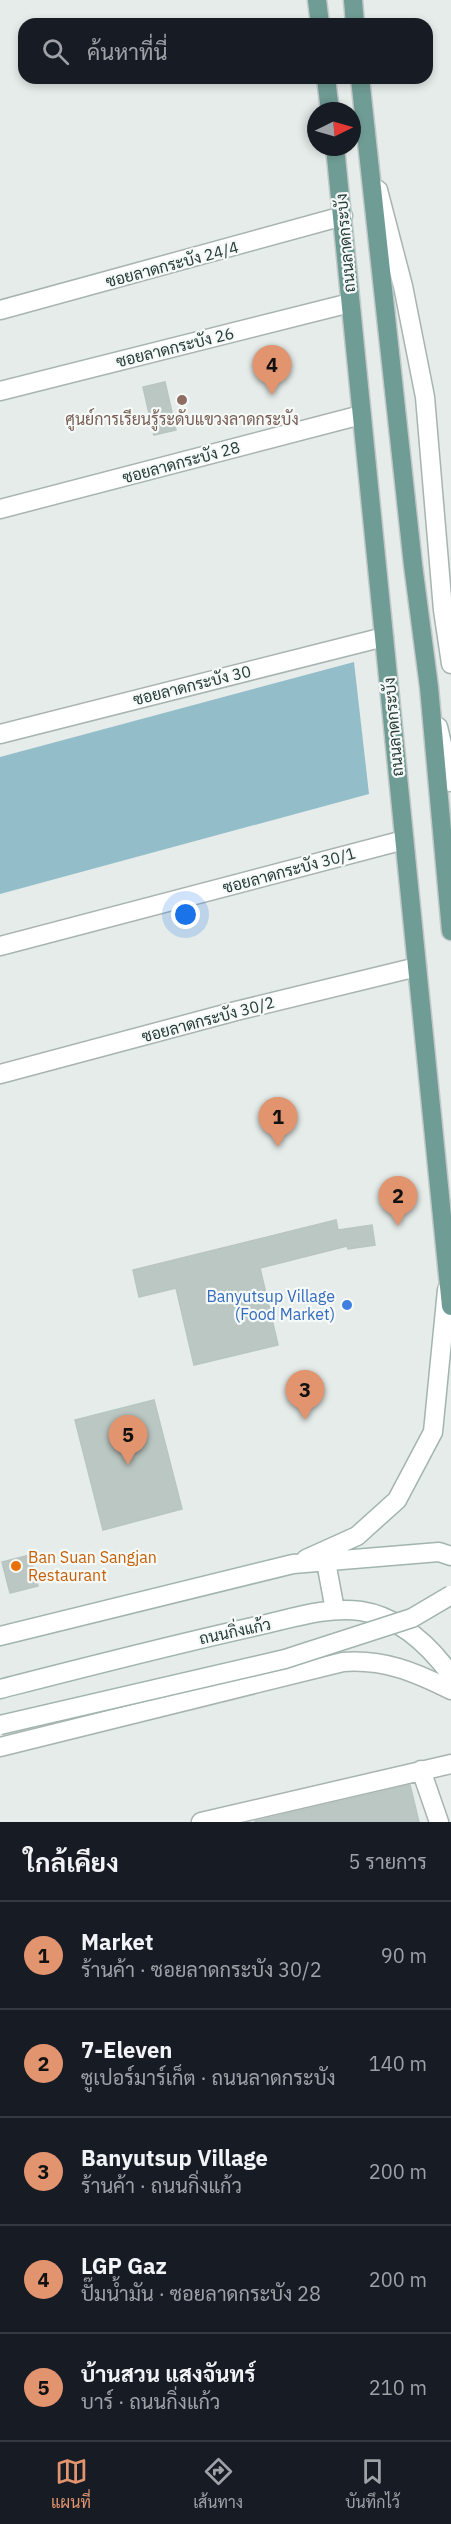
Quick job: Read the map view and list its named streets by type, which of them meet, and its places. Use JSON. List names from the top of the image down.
{
  "streets": {
    "main road": ["ถนนลาดกระบัง"],
    "street": [
      "ซอยลาดกระบัง 24/4",
      "ซอยลาดกระบัง 26",
      "ซอยลาดกระบัง 28",
      "ซอยลาดกระบัง 30",
      "ซอยลาดกระบัง 30/1",
      "ซอยลาดกระบัง 30/2",
      "ถนนกิ่งแก้ว"
    ]
  },
  "crossings": [
    ["ถนนลาดกระบัง", "ซอยลาดกระบัง 24/4"],
    ["ถนนลาดกระบัง", "ซอยลาดกระบัง 26"],
    ["ถนนลาดกระบัง", "ซอยลาดกระบัง 28"],
    ["ถนนลาดกระบัง", "ซอยลาดกระบัง 30"],
    ["ถนนลาดกระบัง", "ซอยลาดกระบัง 30/1"],
    ["ถนนลาดกระบัง", "ซอยลาดกระบัง 30/2"]
  ],
  "places": ["ศูนย์การเรียนรู้ระดับแขวงลาดกระบัง", "Banyutsup Village (Food Market)", "Ban Suan Sangjan Restaurant"],
  "north": "right",
  "page": {
    "search": "ค้นหาที่นี่",
    "pins": [
      "4",
      "1",
      "2",
      "3",
      "5"
    ],
    "heading": ["ใกล้เคียง", "5 รายการ"],
    "list": [
      {
        "mark": "1",
        "name": "Market",
        "note": "ร้านค้า · ซอยลาดกระบัง 30/2",
        "value": "90 m"
      },
      {
        "mark": "2",
        "name": "7-Eleven",
        "note": "ซูเปอร์มาร์เก็ต · ถนนลาดกระบัง",
        "value": "140 m"
      },
      {
        "mark": "3",
        "name": "Banyutsup Village",
        "note": "ร้านค้า · ถนนกิ่งแก้ว",
        "value": "200 m"
      },
      {
        "mark": "4",
        "name": "LGP Gaz",
        "note": "ปั๊มน้ำมัน · ซอยลาดกระบัง 28",
        "value": "200 m"
      },
      {
        "mark": "5",
        "name": "บ้านสวน แสงจันทร์",
        "note": "บาร์ · ถนนกิ่งแก้ว",
        "value": "210 m"
      }
    ],
    "nav": ["แผนที่", "เส้นทาง", "บันทึกไว้"]
  }
}
